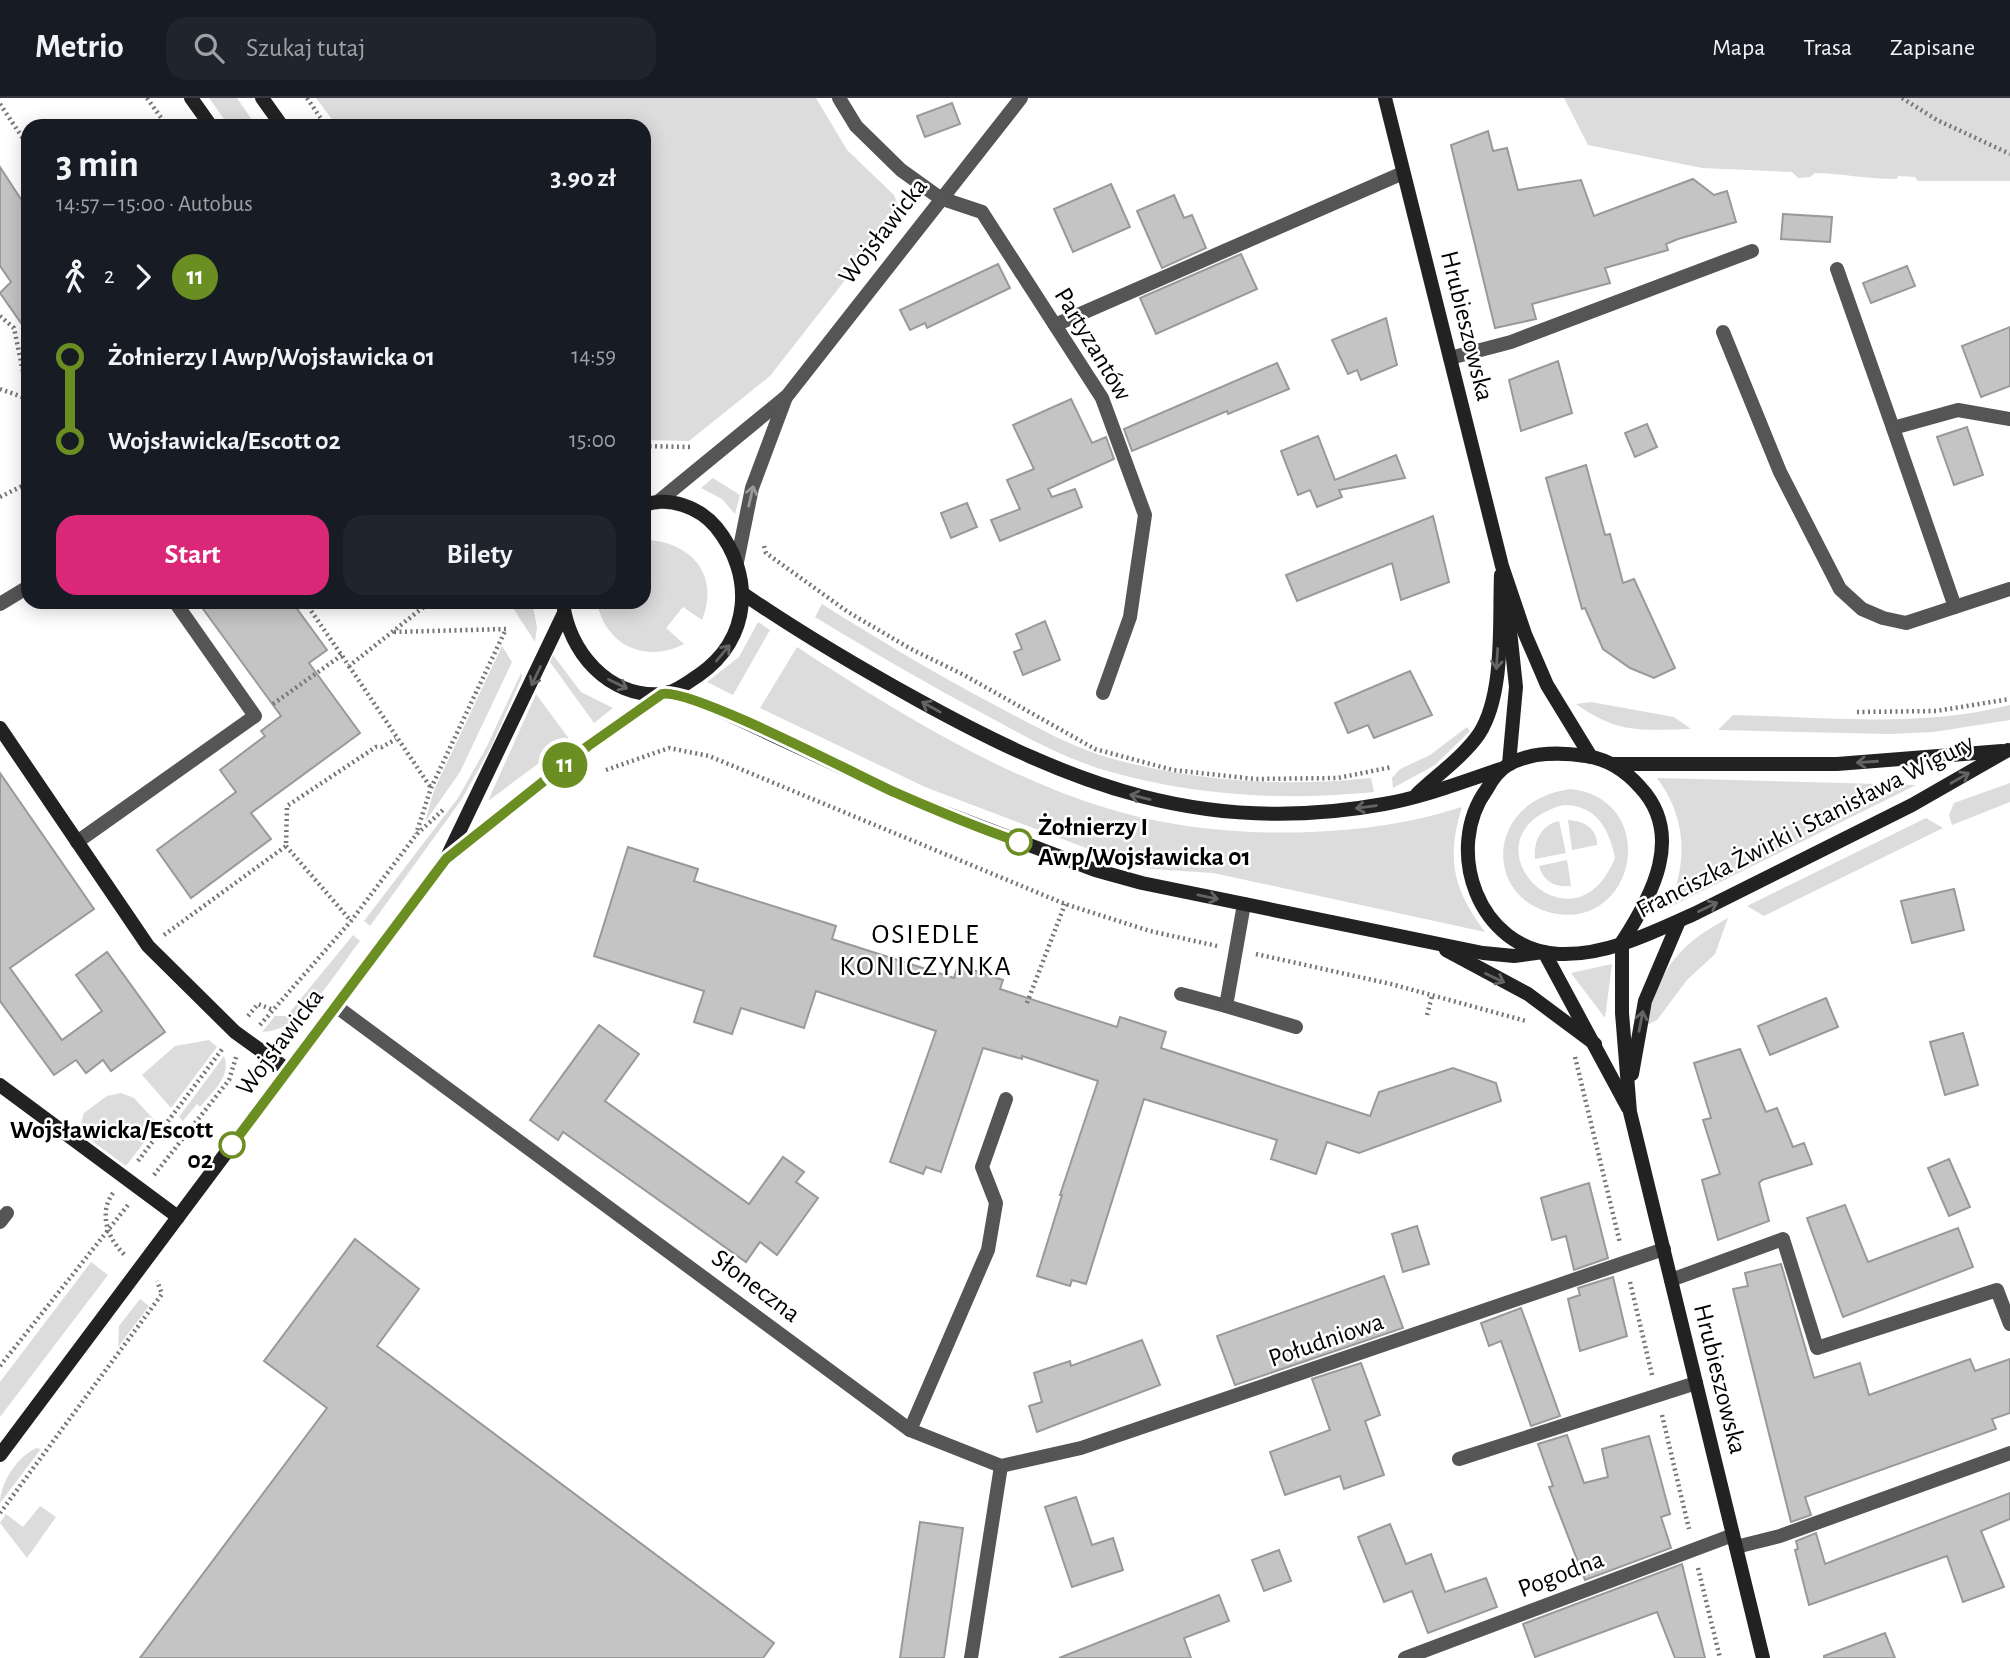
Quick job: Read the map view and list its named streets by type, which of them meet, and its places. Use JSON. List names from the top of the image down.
{
  "streets": {
    "main road": ["Wojsławicka", "Hrubieszowska", "Franciszka Żwirki i Stanisława Wigury"],
    "street": [
      "Partyzantów",
      "Słoneczna",
      "Południowa",
      "Pogodna"
    ]
  },
  "crossings": [
    ["Wojsławicka", "Partyzantów"],
    ["Wojsławicka", "Słoneczna"],
    ["Hrubieszowska", "Południowa"],
    ["Hrubieszowska", "Pogodna"],
    ["Słoneczna", "Południowa"]
  ],
  "districts": ["OSIEDLE KONICZYNKA"],
  "places": ["Żołnierzy I Awp/Wojsławicka 01", "Wojsławicka/Escott 02"],
  "lines": ["bus line 11"],
  "page": {
    "header": "Metrio",
    "search": "Szukaj tutaj",
    "nav": ["Mapa", "Trasa", "Zapisane"],
    "on_map": "11",
    "heading": ["3 min", "14:57 – 15:00 · Autobus", "3.90 zł"],
    "legs": ["2", "11"],
    "list": [
      {
        "name": "Żołnierzy I Awp/Wojsławicka 01",
        "value": "14:59"
      },
      {
        "name": "Wojsławicka/Escott 02",
        "value": "15:00"
      }
    ],
    "buttons": ["Start", "Bilety"]
  }
}
